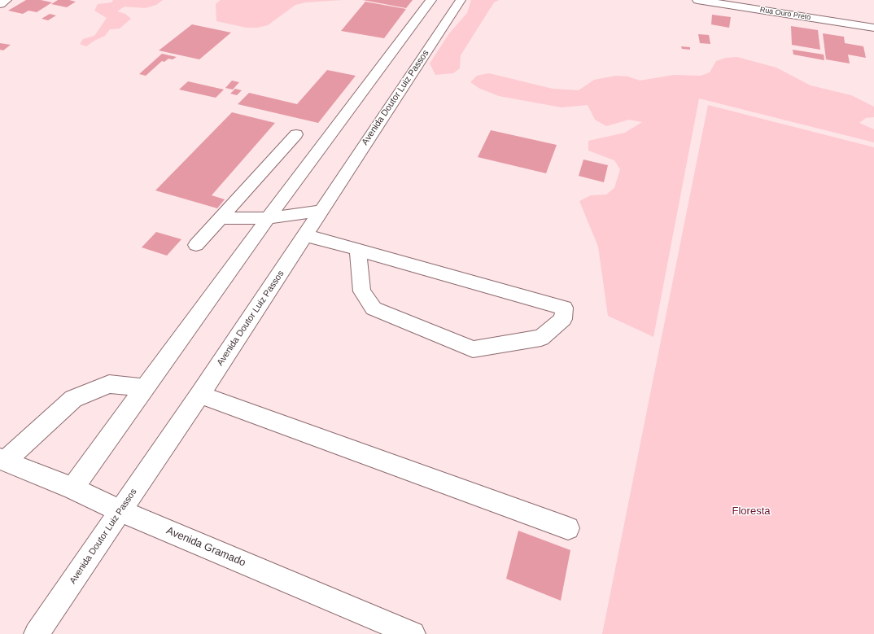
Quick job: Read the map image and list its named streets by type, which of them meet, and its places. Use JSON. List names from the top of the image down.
{
  "streets": {
    "street": ["Rua Ouro Preto", "Avenida Doutor Luiz Passos", "Avenida Gramado"]
  },
  "crossings": [
    ["Avenida Doutor Luiz Passos", "Avenida Gramado"]
  ],
  "parks": ["Floresta"]
}
